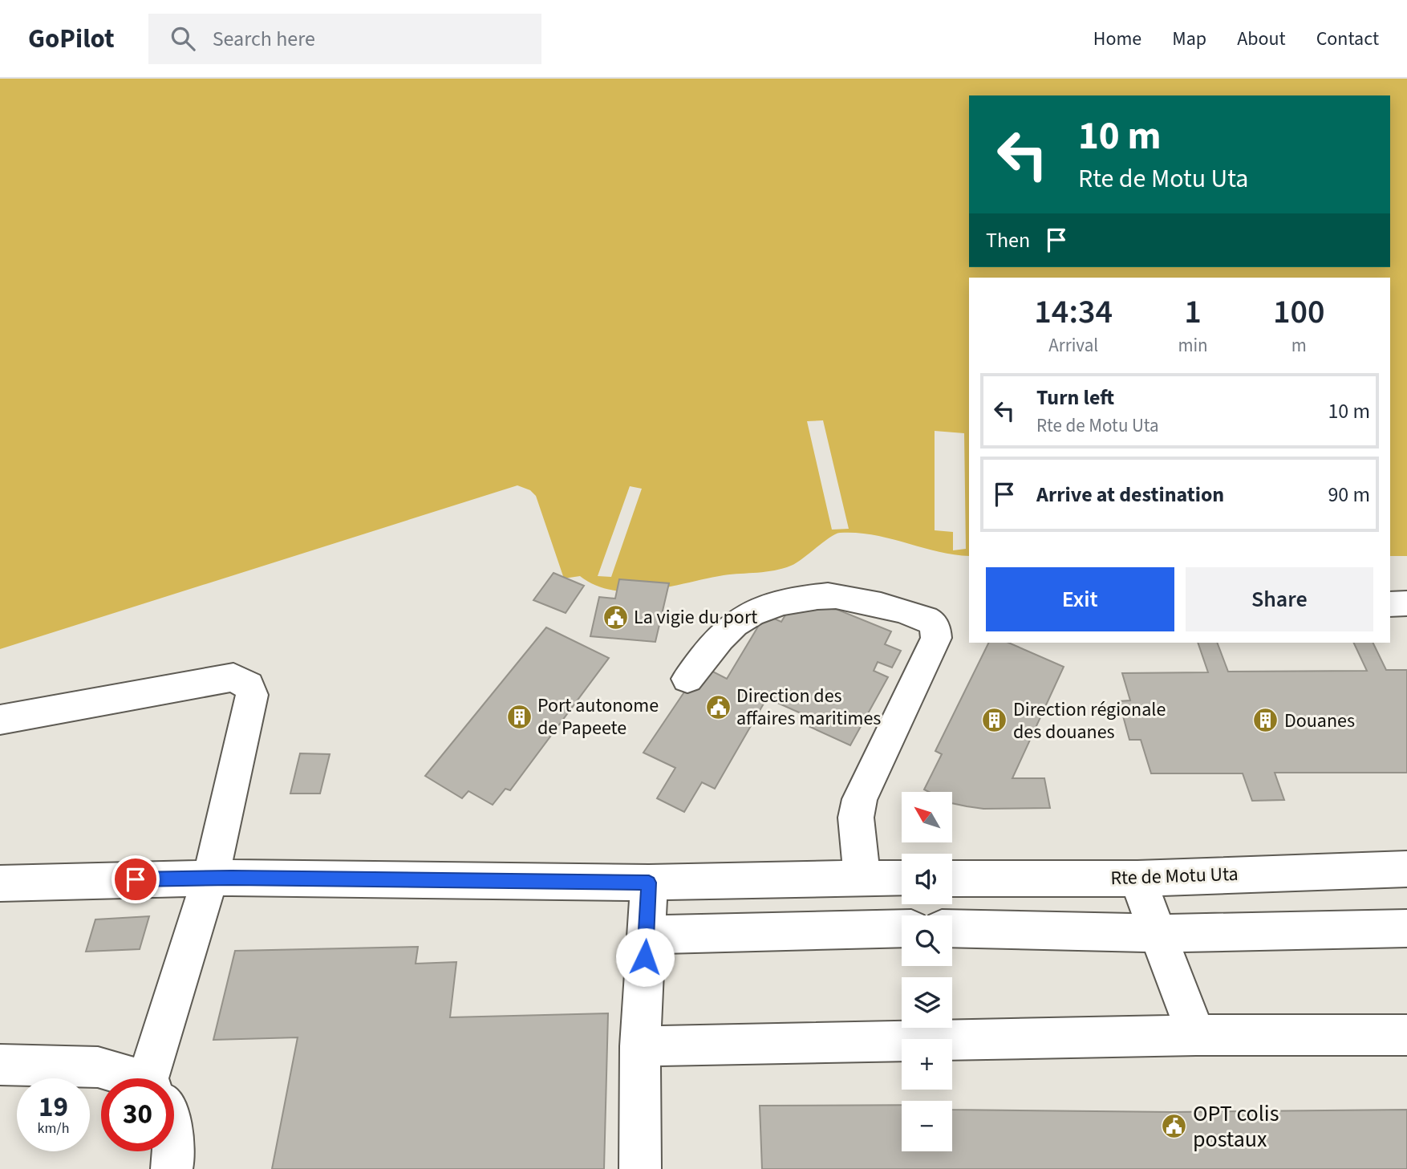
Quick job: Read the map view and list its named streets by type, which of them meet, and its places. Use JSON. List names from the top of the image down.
{
  "streets": {
    "street": ["Rte de Motu Uta"]
  },
  "places": {
    "public building": ["La vigie du port", "Direction des affaires maritimes", "OPT colis postaux"],
    "building": ["Port autonome de Papeete", "Direction régionale des douanes", "Douanes"]
  },
  "north": "top left",
  "page": {
    "header": "GoPilot",
    "search": "Search here",
    "nav": [
      "Home",
      "Map",
      "About",
      "Contact"
    ],
    "turn": ["10 m", "Rte de Motu Uta"],
    "then": "Then",
    "eta": [
      "14:34",
      "Arrival",
      "1",
      "min",
      "100",
      "m"
    ],
    "list": [
      {
        "name": "Turn left",
        "note": "Rte de Motu Uta",
        "value": "10 m"
      },
      {
        "name": "Arrive at destination",
        "value": "90 m"
      }
    ],
    "buttons": ["Exit", "Share"],
    "map_buttons": ["+", "−"],
    "speed": "19 km/h",
    "limit": "30"
  }
}
